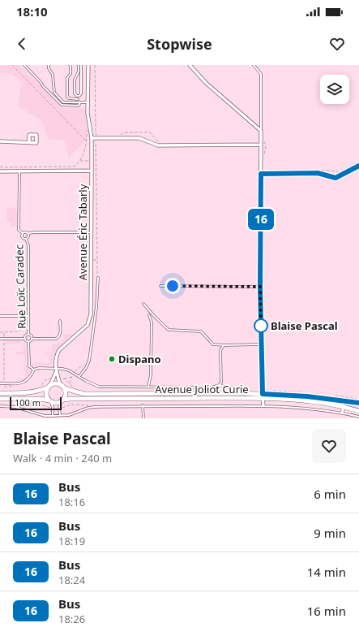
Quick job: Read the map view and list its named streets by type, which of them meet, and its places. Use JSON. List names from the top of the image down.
{
  "streets": {
    "main road": ["Avenue Joliot Curie"],
    "street": ["Avenue Éric Tabarly"],
    "lane": ["Rue Loïc Caradec"]
  },
  "crossings": [
    ["Avenue Éric Tabarly", "Rue Loïc Caradec"],
    ["Avenue Éric Tabarly", "Avenue Joliot Curie"]
  ],
  "places": ["Blaise Pascal", "Dispano"],
  "lines": ["bus line 16"],
  "scale_bar": "100 m",
  "page": {
    "status": "18:10",
    "header": "Stopwise",
    "on_map": "16",
    "scale": "100 m",
    "heading": ["Blaise Pascal", "Walk · 4 min · 240 m"],
    "list": [
      {
        "mark": "16",
        "name": "Bus",
        "note": "18:16",
        "value": "6 min"
      },
      {
        "mark": "16",
        "name": "Bus",
        "note": "18:19",
        "value": "9 min"
      },
      {
        "mark": "16",
        "name": "Bus",
        "note": "18:24",
        "value": "14 min"
      },
      {
        "mark": "16",
        "name": "Bus",
        "note": "18:26",
        "value": "16 min"
      }
    ]
  }
}
